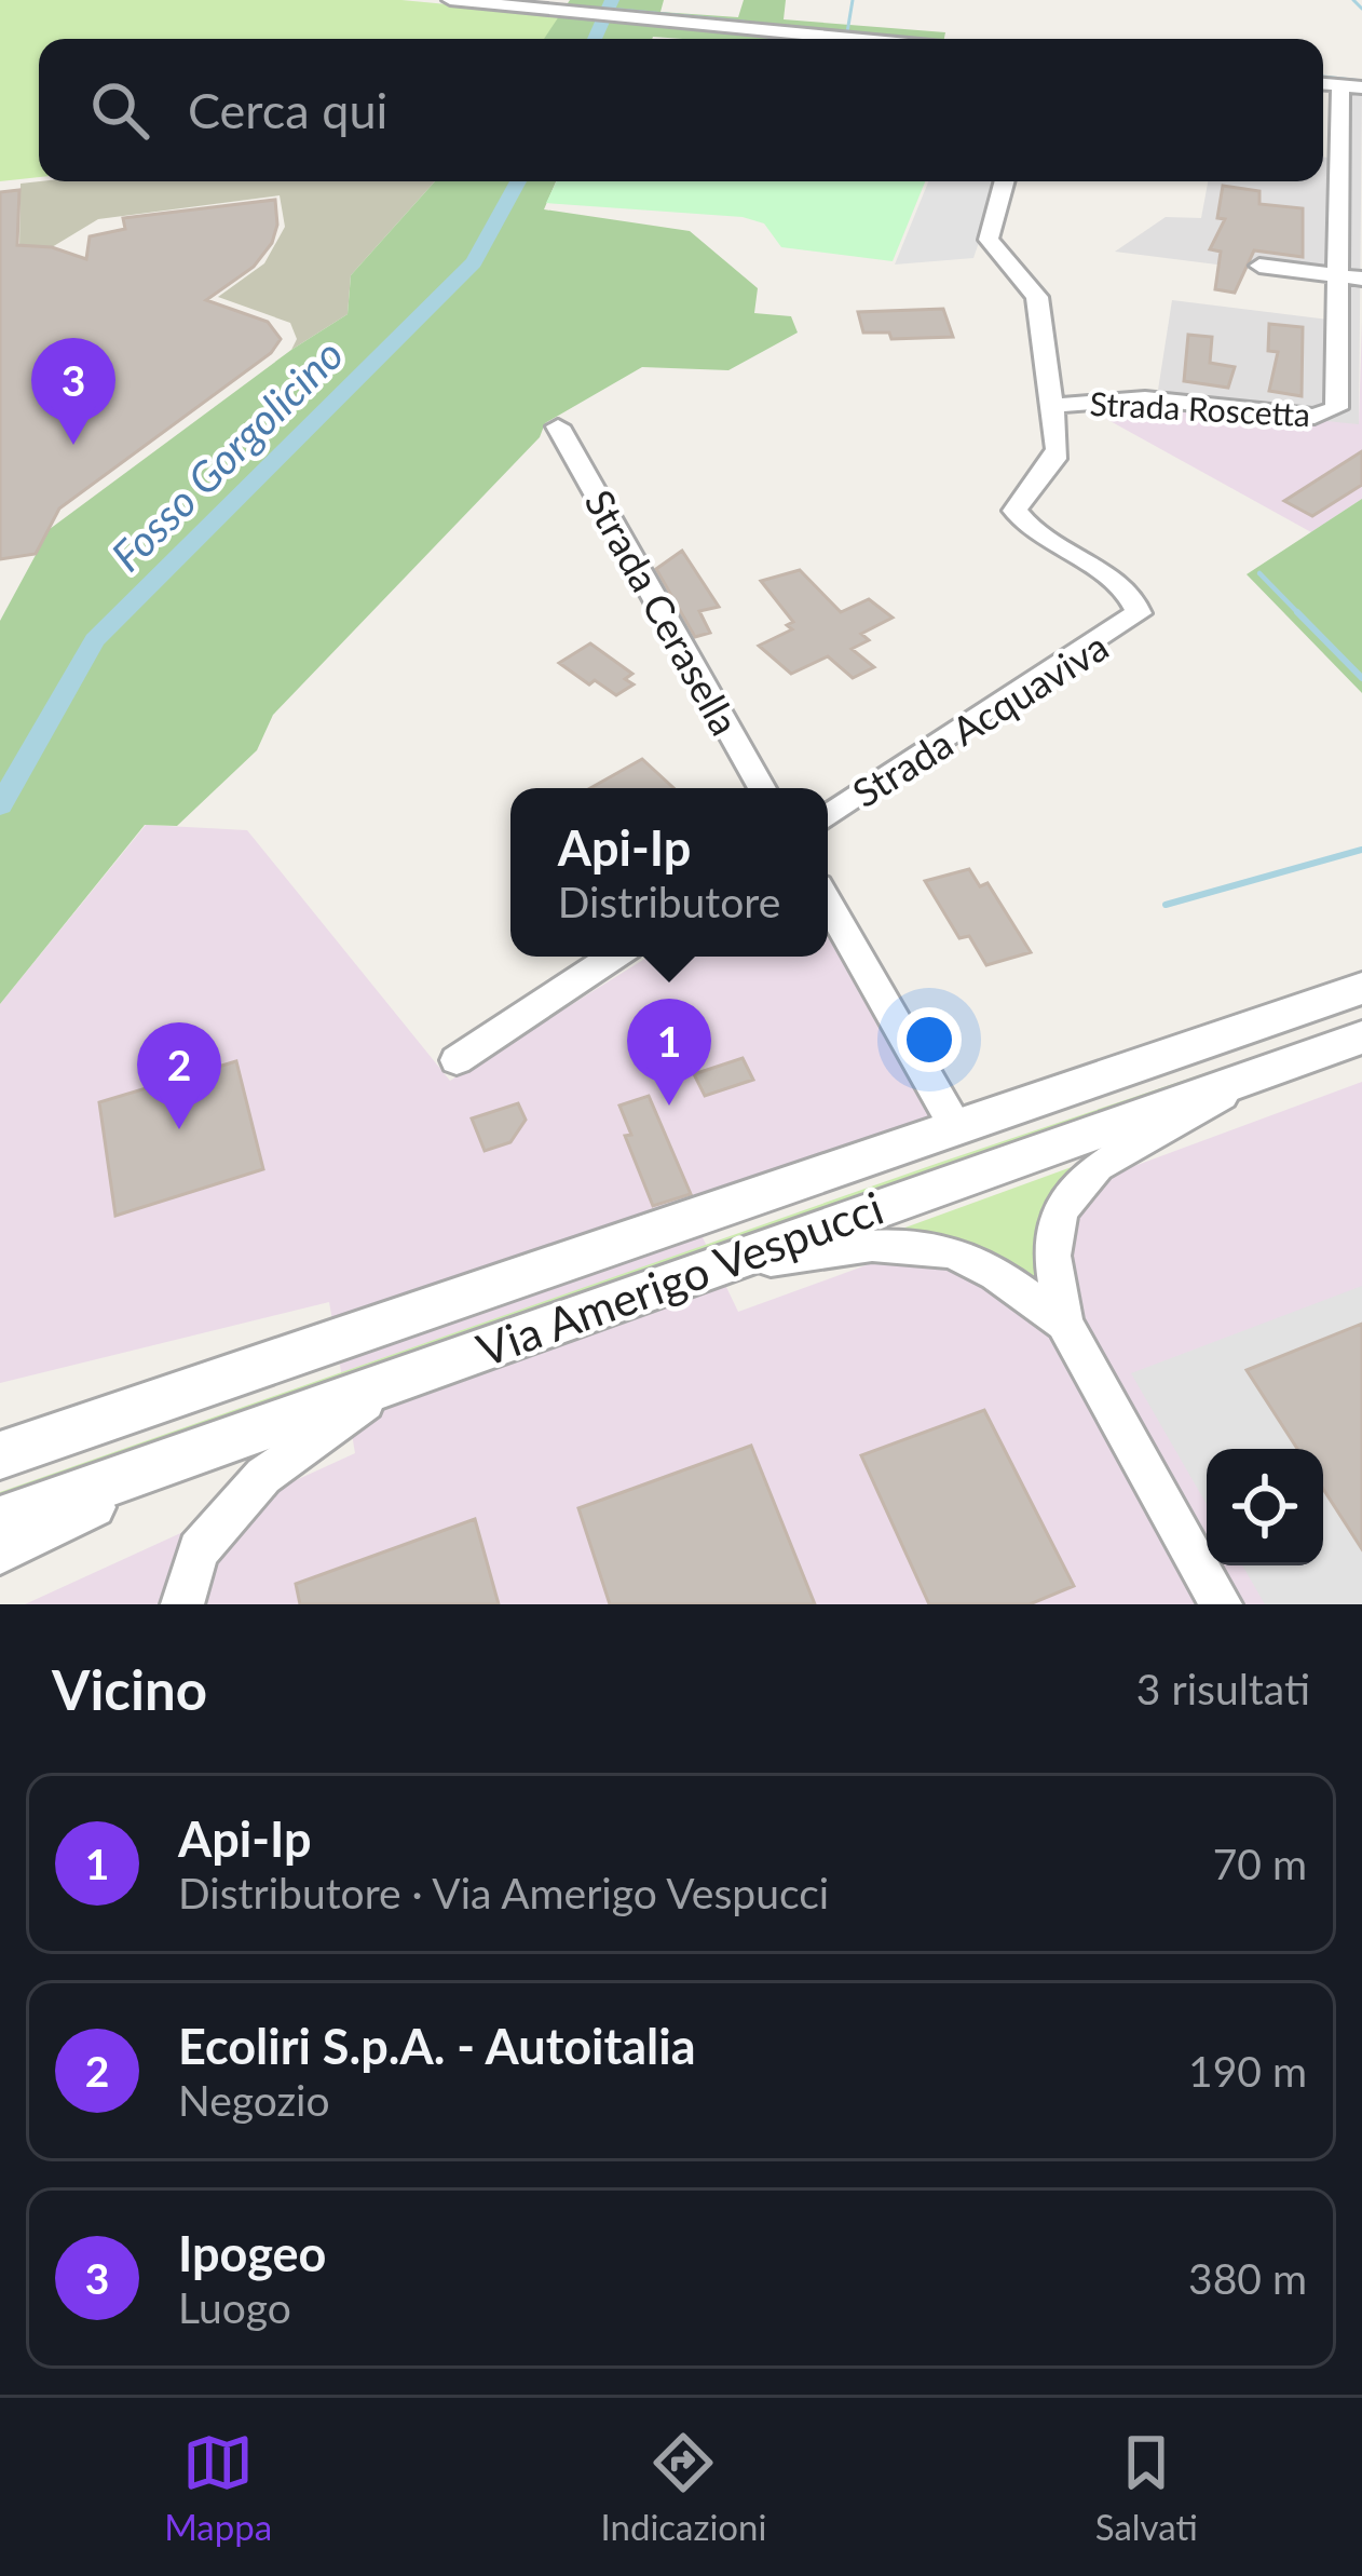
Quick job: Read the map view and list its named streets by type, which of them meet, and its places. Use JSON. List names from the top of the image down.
{
  "streets": {
    "street": [
      "Strada Roscetta",
      "Strada Cerasella",
      "Strada Acquaviva",
      "Via Amerigo Vespucci"
    ]
  },
  "crossings": [
    ["Strada Roscetta", "Strada Acquaviva"]
  ],
  "water": ["Fosso Gorgolicino"],
  "page": {
    "search": "Cerca qui",
    "pins": ["3", "1", "2"],
    "popup": ["Api-Ip", "Distributore"],
    "heading": ["Vicino", "3 risultati"],
    "list": [
      {
        "mark": "1",
        "name": "Api-Ip",
        "note": "Distributore · Via Amerigo Vespucci",
        "value": "70 m"
      },
      {
        "mark": "2",
        "name": "Ecoliri S.p.A. - Autoitalia",
        "note": "Negozio",
        "value": "190 m"
      },
      {
        "mark": "3",
        "name": "Ipogeo",
        "note": "Luogo",
        "value": "380 m"
      }
    ],
    "nav": ["Mappa", "Indicazioni", "Salvati"]
  }
}
